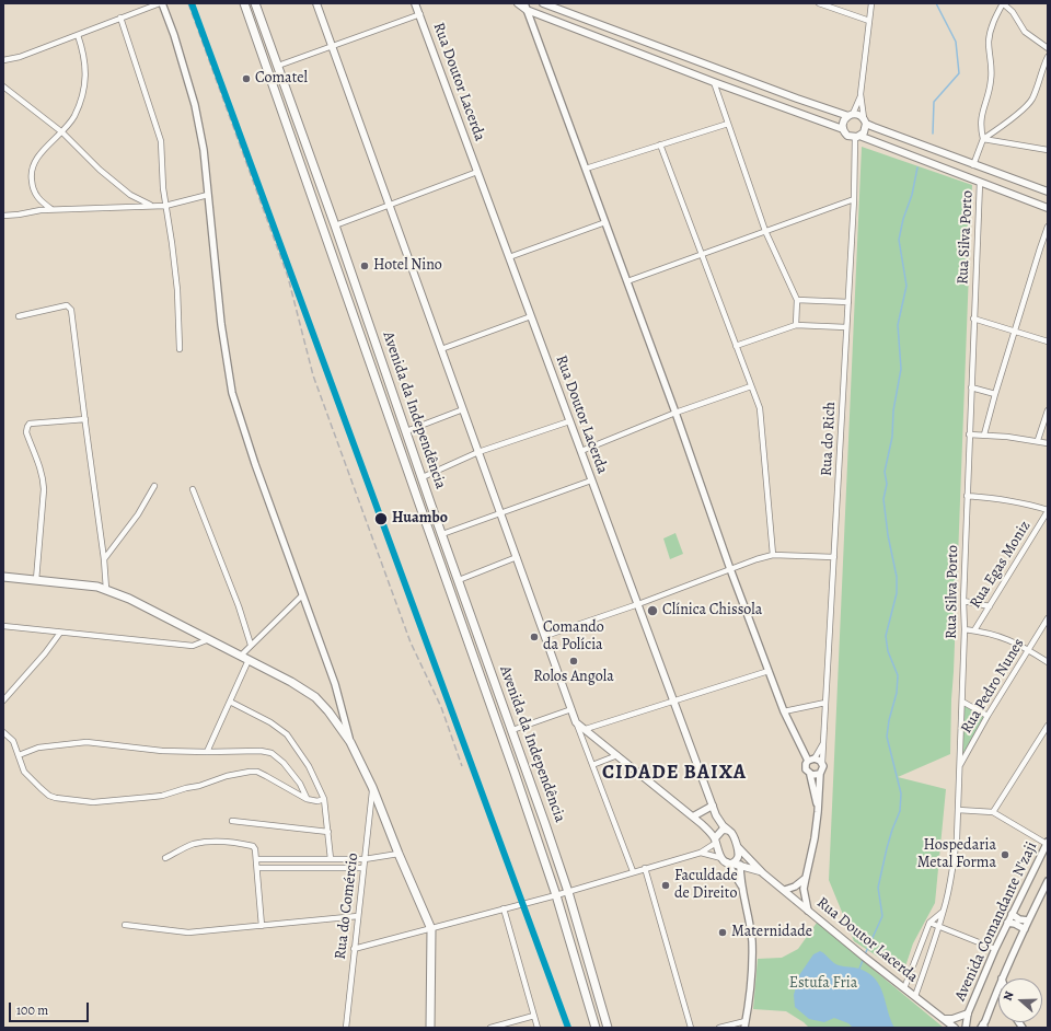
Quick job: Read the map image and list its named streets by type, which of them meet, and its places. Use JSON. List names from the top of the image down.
{
  "streets": {
    "main road": ["Rua Doutor Lacerda", "Avenida da Independência"],
    "street": [
      "Rua Silva Porto",
      "Rua do Rich",
      "Rua Egas Moniz",
      "Rua Pedro Nunes",
      "Rua do Comércio",
      "Avenida Comandante N'zaji"
    ]
  },
  "crossings": [
    ["Rua Doutor Lacerda", "Rua Silva Porto"],
    ["Rua Silva Porto", "Rua Pedro Nunes"]
  ],
  "districts": ["CIDADE BAIXA"],
  "parks": ["Estufa Fria"],
  "places": [
    "Comatel",
    "Hotel Nino",
    "Huambo",
    "Clínica Chissola",
    "Comando da Polícia",
    "Rolos Angola",
    "Hospedaria Metal Forma",
    "Faculdade de Direito",
    "Maternidade"
  ],
  "scale_bar": "100 m",
  "north": "left"
}
